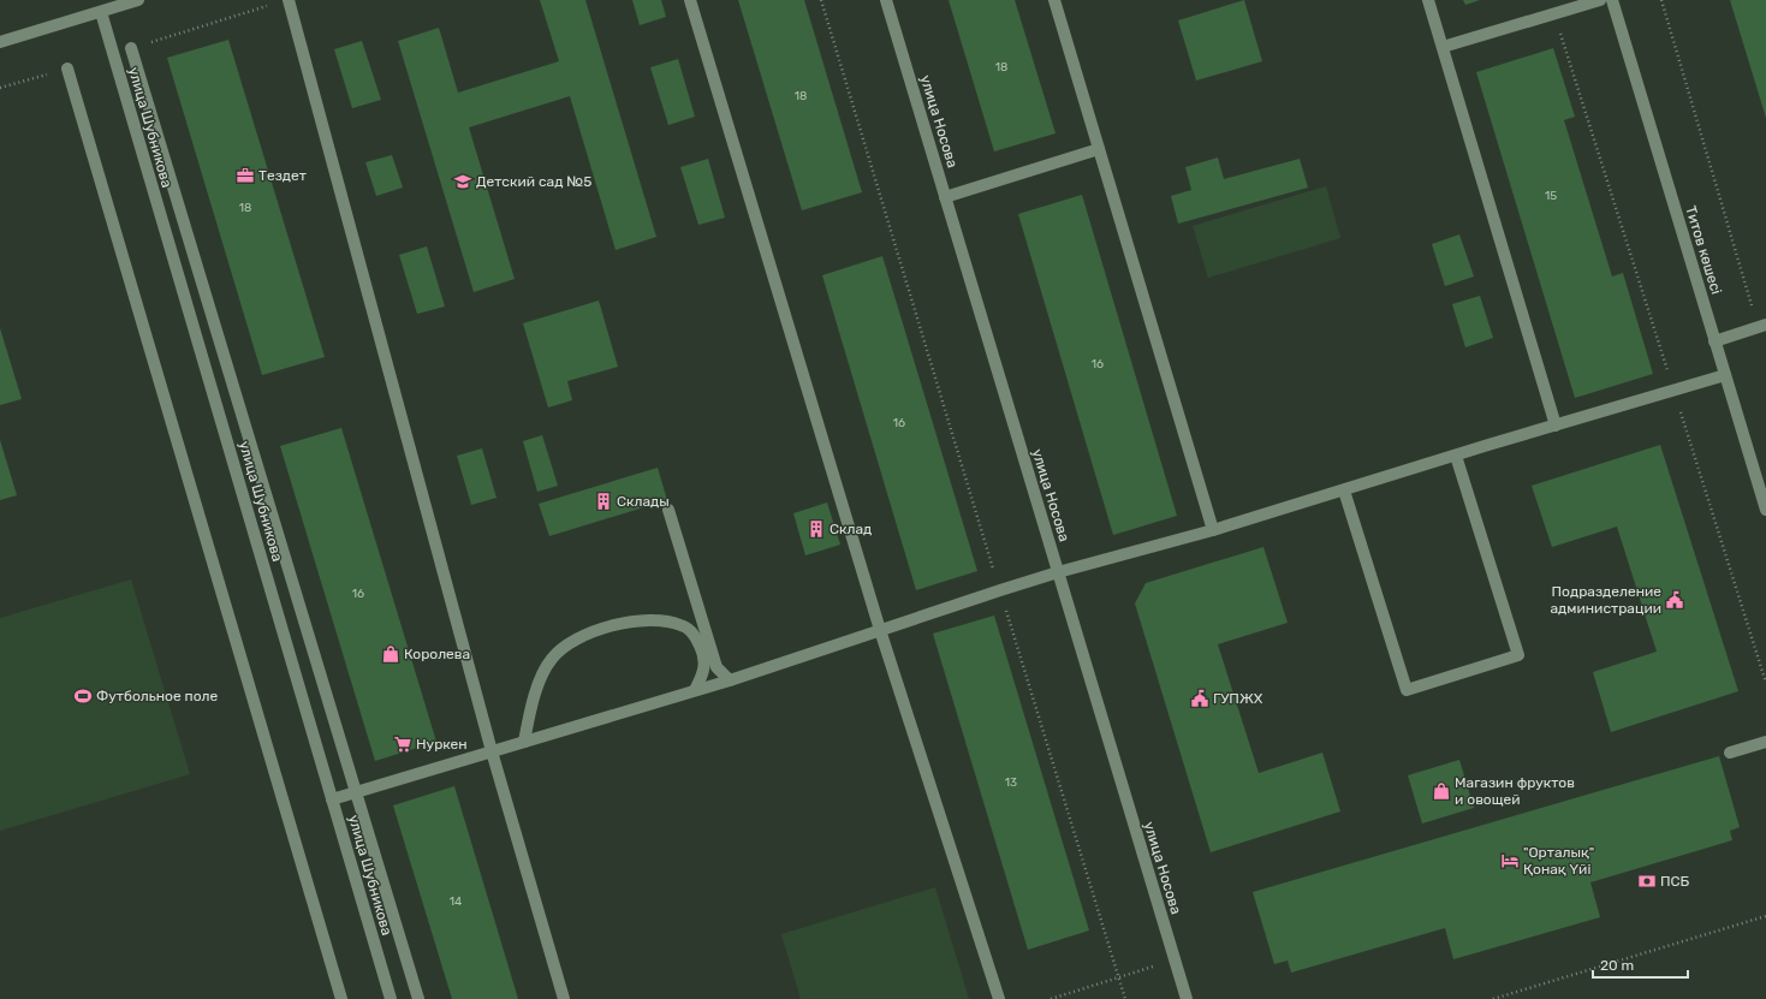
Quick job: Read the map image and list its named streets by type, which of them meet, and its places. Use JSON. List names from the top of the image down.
{
  "streets": {
    "street": ["улица Носова", "улица Шубникова", "Титов көшесі"]
  },
  "places": {
    "office": ["Тездет"],
    "school or university": ["Детский сад №5"],
    "building": ["Склады", "Склад"],
    "public building": ["Подразделение администрации", "ГУПЖХ"],
    "shop": ["Королева", "Магазин фруктов и овощей"],
    "sports": ["Футбольное поле"],
    "supermarket": ["Нуркен"],
    "hotel": ["\"Орталық\" Қонақ Үйі"],
    "bank": ["ПСБ"]
  },
  "house_numbers": [
    "18",
    "18",
    "15",
    "18",
    "16",
    "16",
    "16",
    "13",
    "14"
  ],
  "scale_bar": "20 m"
}
